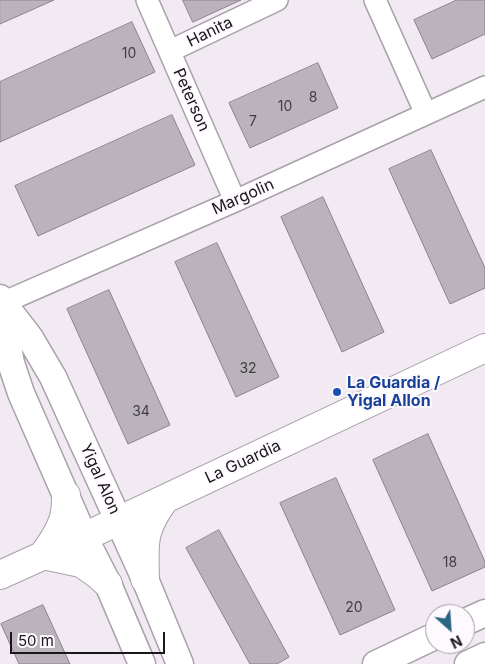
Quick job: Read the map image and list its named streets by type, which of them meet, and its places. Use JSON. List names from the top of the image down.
{
  "streets": {
    "main road": ["La Guardia"],
    "street": [
      "Hanita",
      "Peterson",
      "Margolin",
      "Yigal Alon"
    ]
  },
  "crossings": [
    ["Hanita", "Peterson"],
    ["Peterson", "Margolin"],
    ["Margolin", "Yigal Alon"],
    ["La Guardia", "Yigal Alon"]
  ],
  "places": ["La Guardia / Yigal Allon"],
  "house_numbers": [
    "10",
    "8",
    "10",
    "7",
    "32",
    "34",
    "18",
    "20"
  ],
  "scale_bar": "50 m",
  "north": "bottom right"
}
